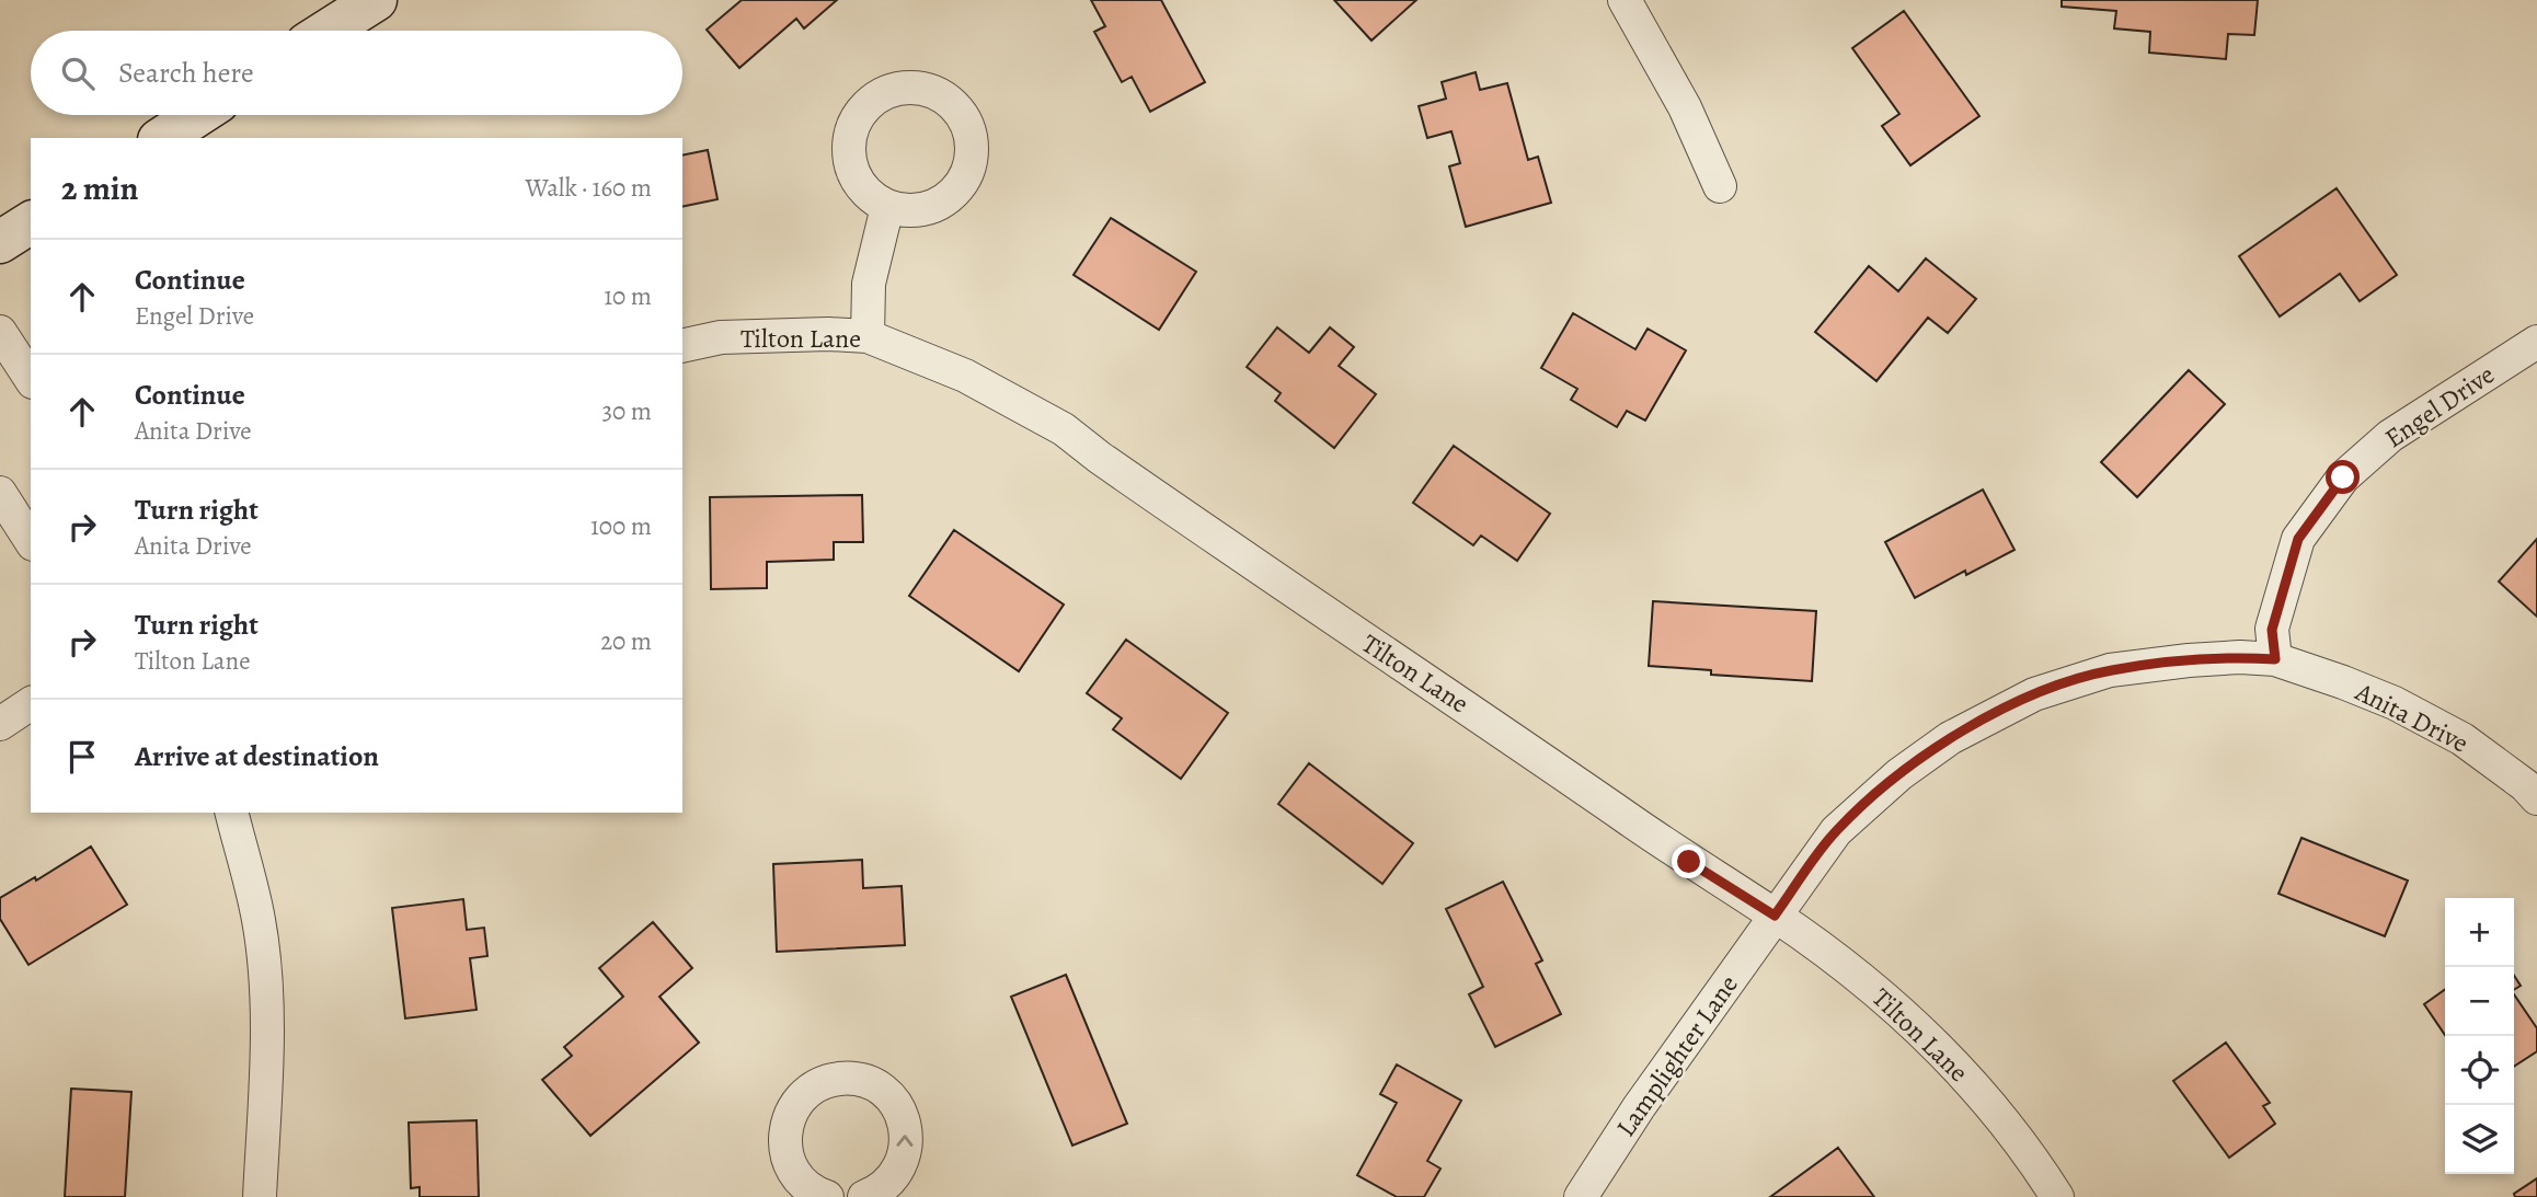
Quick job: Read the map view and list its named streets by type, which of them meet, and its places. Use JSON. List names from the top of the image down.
{
  "streets": {
    "street": [
      "Tilton Lane",
      "Engel Drive",
      "Anita Drive",
      "Lamplighter Lane"
    ]
  },
  "crossings": [
    ["Tilton Lane", "Anita Drive"],
    ["Tilton Lane", "Lamplighter Lane"],
    ["Engel Drive", "Anita Drive"],
    ["Anita Drive", "Lamplighter Lane"]
  ],
  "page": {
    "search": "Search here",
    "heading": ["2 min", "Walk · 160 m"],
    "list": [
      ["Continue", "Engel Drive", "10 m"],
      ["Continue", "Anita Drive", "30 m"],
      ["Turn right", "Anita Drive", "100 m"],
      ["Turn right", "Tilton Lane", "20 m"],
      "Arrive at destination"
    ],
    "map_buttons": ["+", "−"]
  }
}
